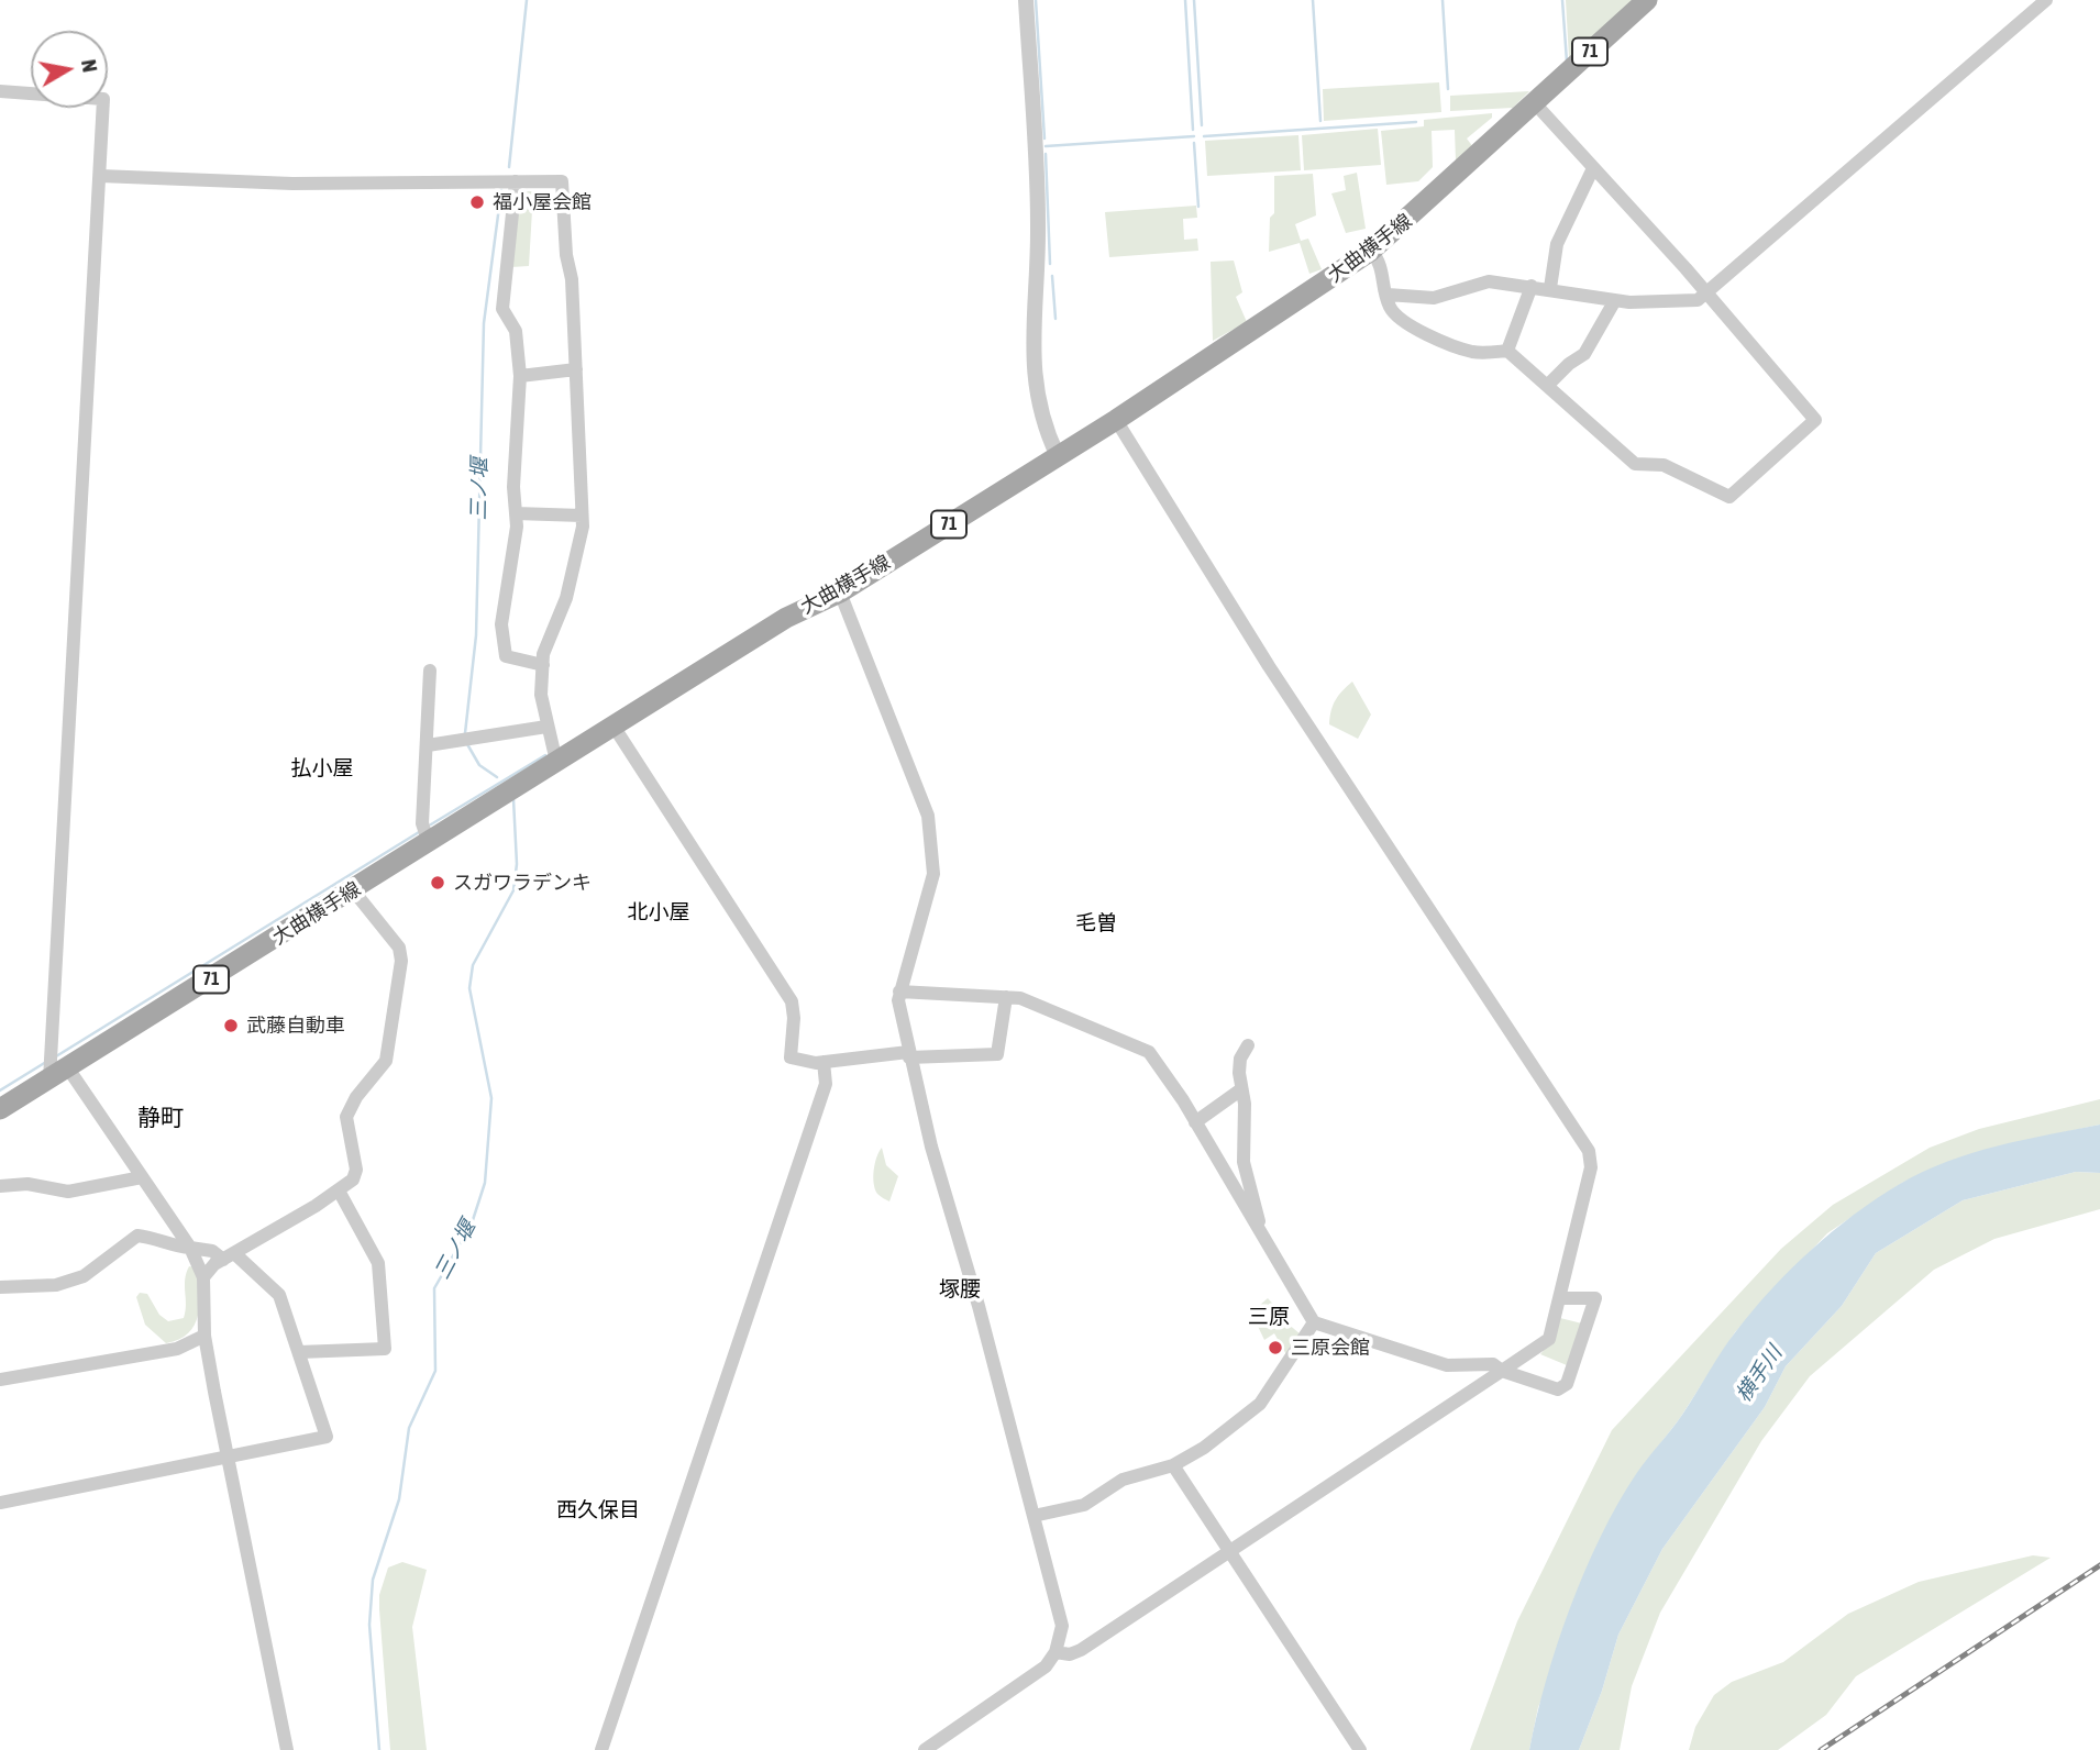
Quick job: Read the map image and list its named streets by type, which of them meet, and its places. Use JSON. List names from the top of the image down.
{
  "streets": {
    "main road": ["71", "大曲横手線"]
  },
  "districts": [
    "払小屋",
    "北小屋",
    "毛曽",
    "静町",
    "塚腰",
    "三原",
    "西久保目"
  ],
  "water": ["三ノ堰", "横手川"],
  "places": [
    "福小屋会館",
    "スガワラデンキ",
    "武藤自動車",
    "三原会館"
  ],
  "north": "right"
}
